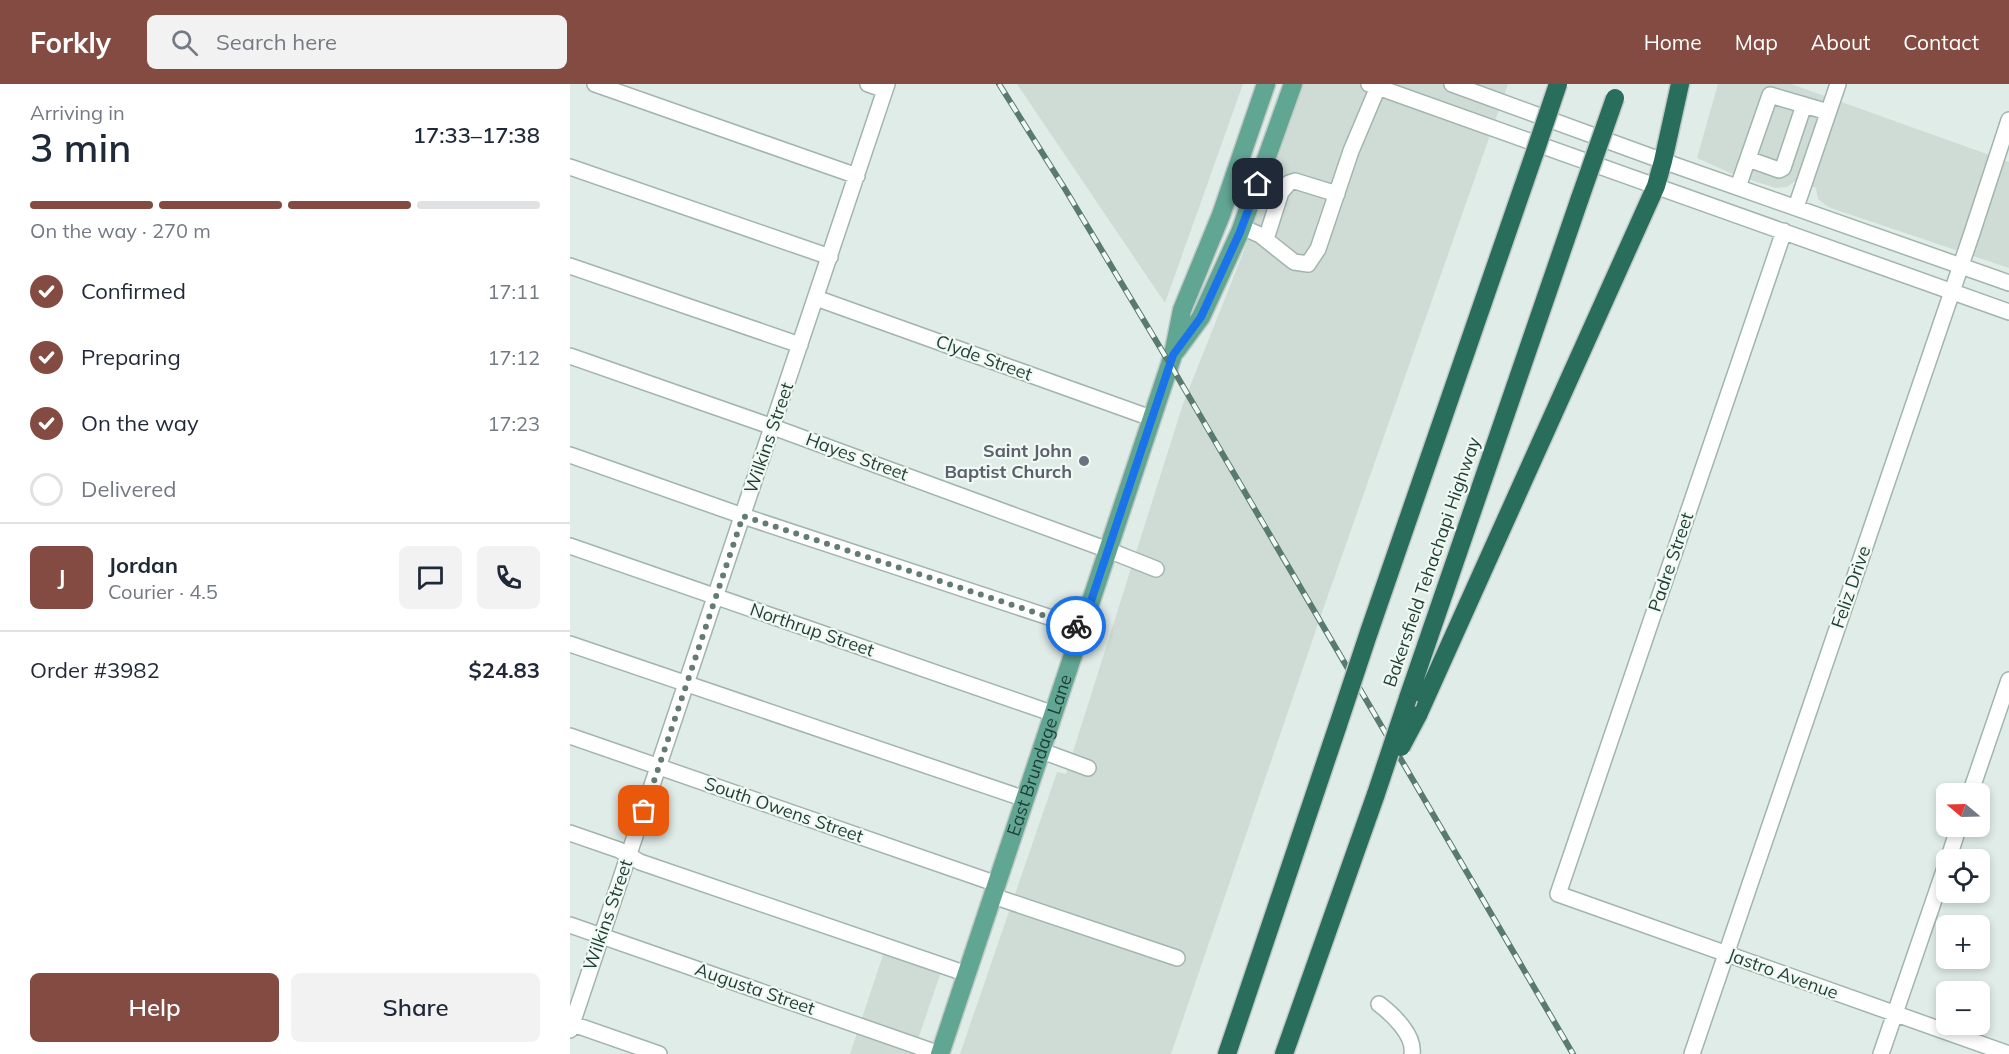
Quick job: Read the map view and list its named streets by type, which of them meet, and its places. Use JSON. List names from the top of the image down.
{
  "streets": {
    "highway": ["Bakersfield Tehachapi Highway"],
    "main road": ["East Brundage Lane"],
    "street": [
      "Clyde Street",
      "Wilkins Street",
      "Hayes Street",
      "Padre Street",
      "Feliz Drive",
      "Northrup Street",
      "South Owens Street",
      "Jastro Avenue",
      "Augusta Street"
    ]
  },
  "crossings": [
    ["Clyde Street", "Wilkins Street"],
    ["Clyde Street", "East Brundage Lane"],
    ["Wilkins Street", "Hayes Street"],
    ["Wilkins Street", "Northrup Street"],
    ["Wilkins Street", "South Owens Street"],
    ["Wilkins Street", "Augusta Street"],
    ["Hayes Street", "East Brundage Lane"],
    ["Padre Street", "Jastro Avenue"],
    ["Feliz Drive", "Jastro Avenue"],
    ["Northrup Street", "East Brundage Lane"],
    ["East Brundage Lane", "South Owens Street"],
    ["East Brundage Lane", "Augusta Street"]
  ],
  "places": ["Saint John Baptist Church"],
  "north": "left",
  "page": {
    "header": "Forkly",
    "search": "Search here",
    "nav": [
      "Home",
      "Map",
      "About",
      "Contact"
    ],
    "heading": ["3 min", "Arriving in", "17:33–17:38"],
    "panel": [
      "Jordan",
      "Courier · 4.5",
      "Order #3982",
      "$24.83"
    ],
    "bar": "On the way · 270 m",
    "list": [
      ["Confirmed", "17:11"],
      ["Preparing", "17:12"],
      ["On the way", "17:23"],
      "Delivered"
    ],
    "round": "J",
    "map_buttons": ["+", "−"],
    "buttons": ["Help", "Share"]
  }
}
